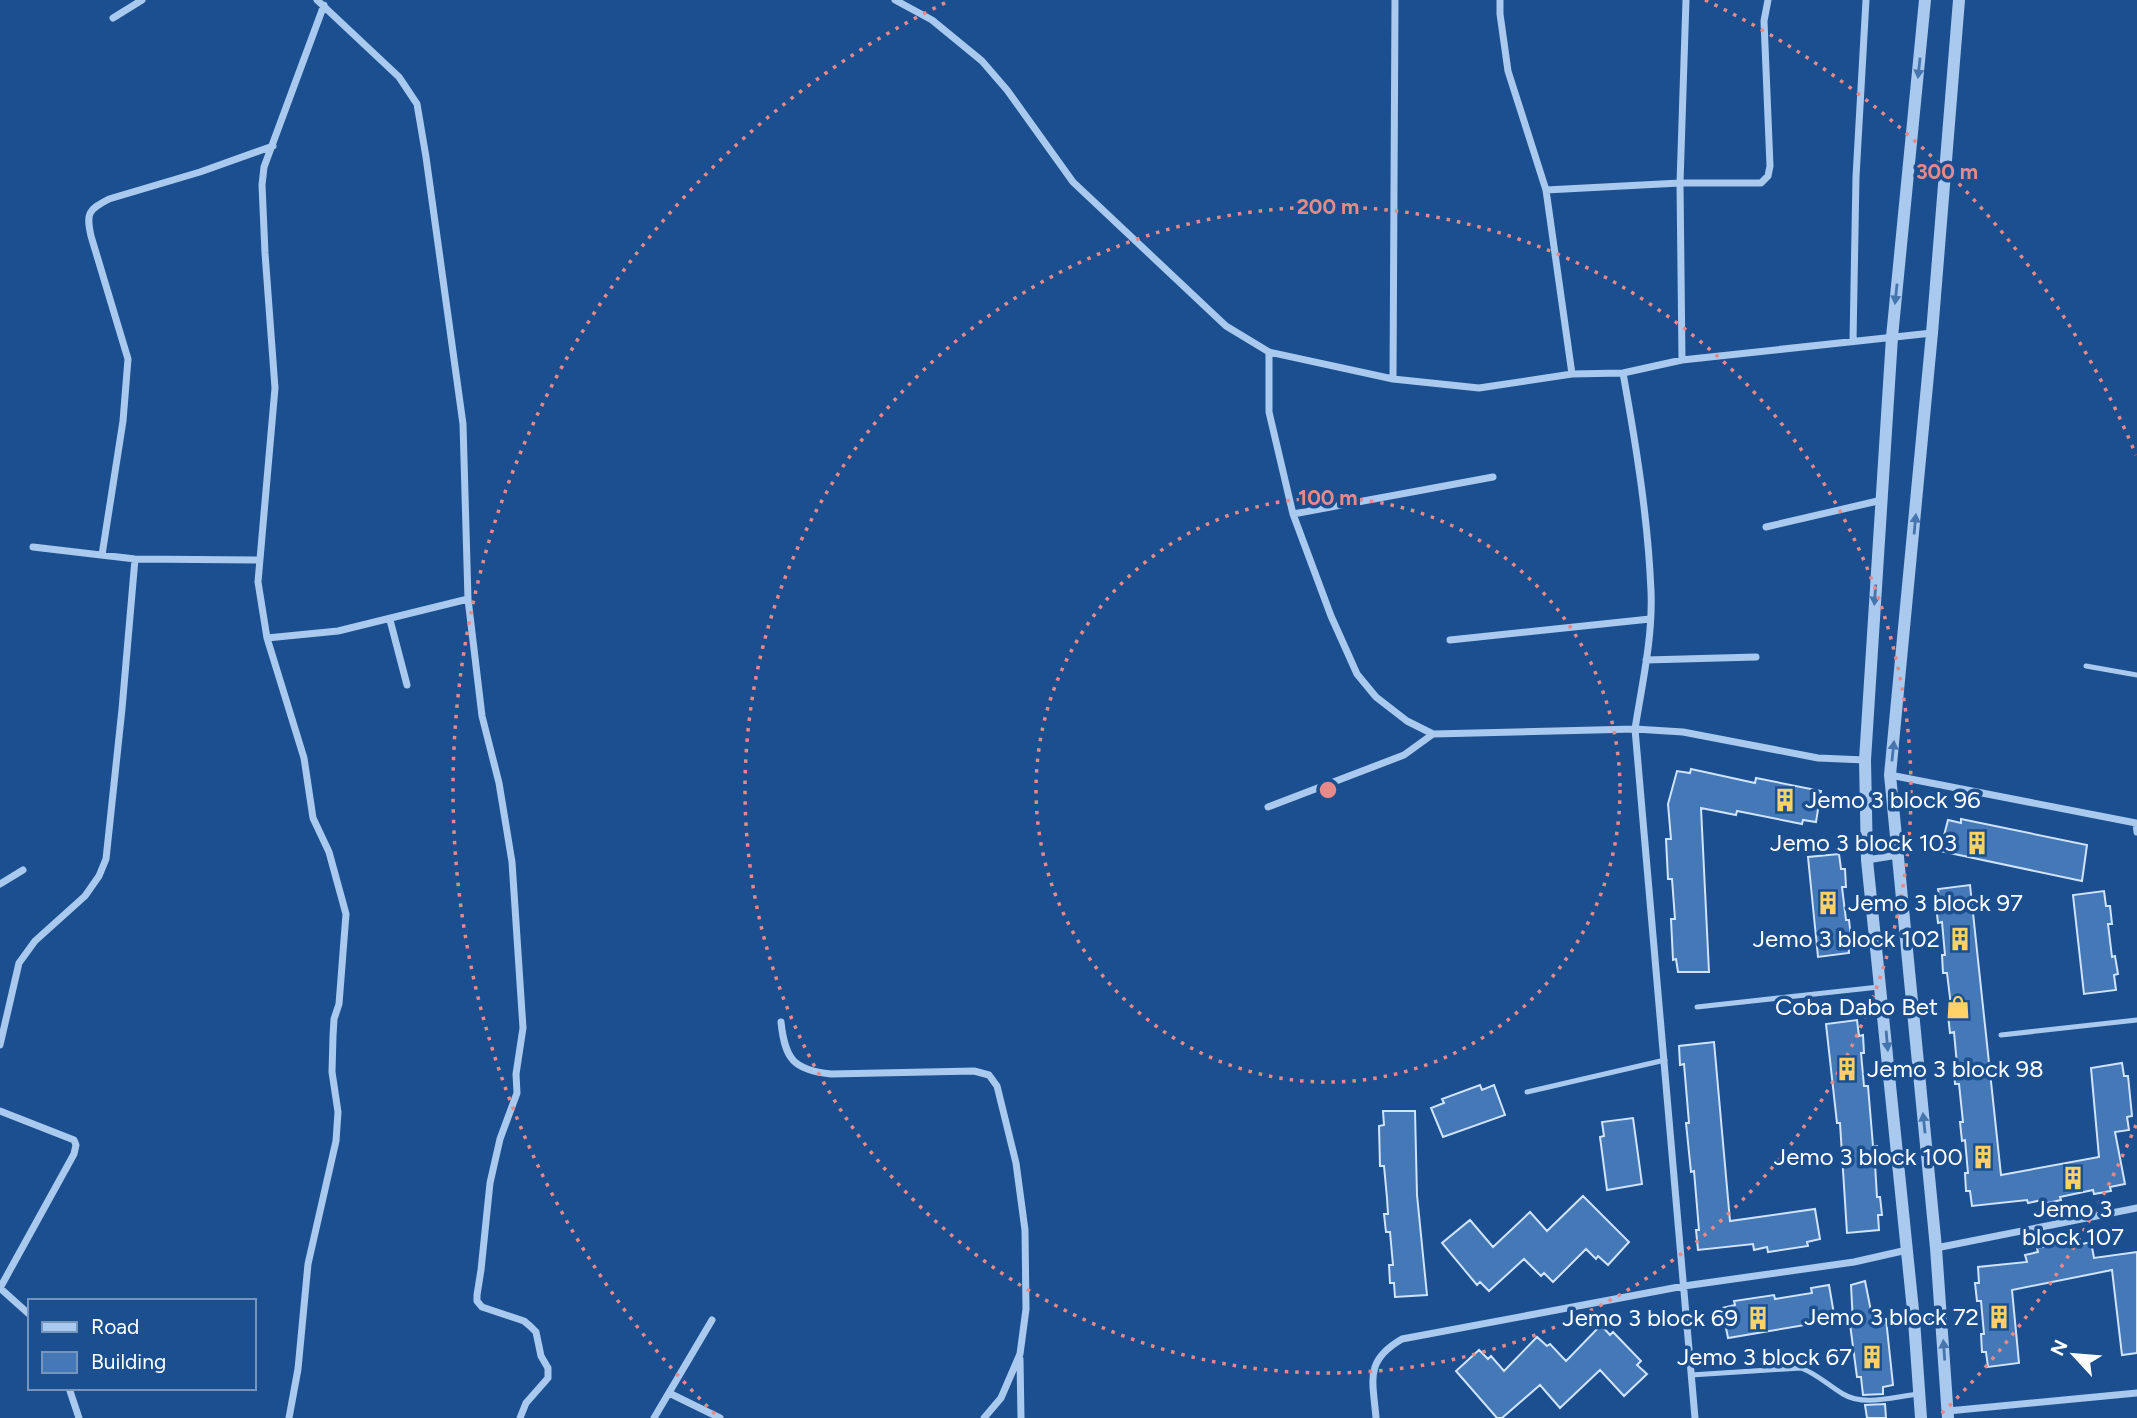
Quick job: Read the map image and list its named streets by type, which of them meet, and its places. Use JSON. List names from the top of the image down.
{
  "places": {
    "building": [
      "Jemo 3 block 96",
      "Jemo 3 block 103",
      "Jemo 3 block 97",
      "Jemo 3 block 102",
      "Jemo 3 block 98",
      "Jemo 3 block 100",
      "Jemo 3 block 107",
      "Jemo 3 block 72",
      "Jemo 3 block 69",
      "Jemo 3 block 67"
    ],
    "shop": ["Coba Dabo Bet"]
  },
  "legend": ["Road", "Building"],
  "north": "top left",
  "rings": ["300 m", "200 m", "100 m"]
}
